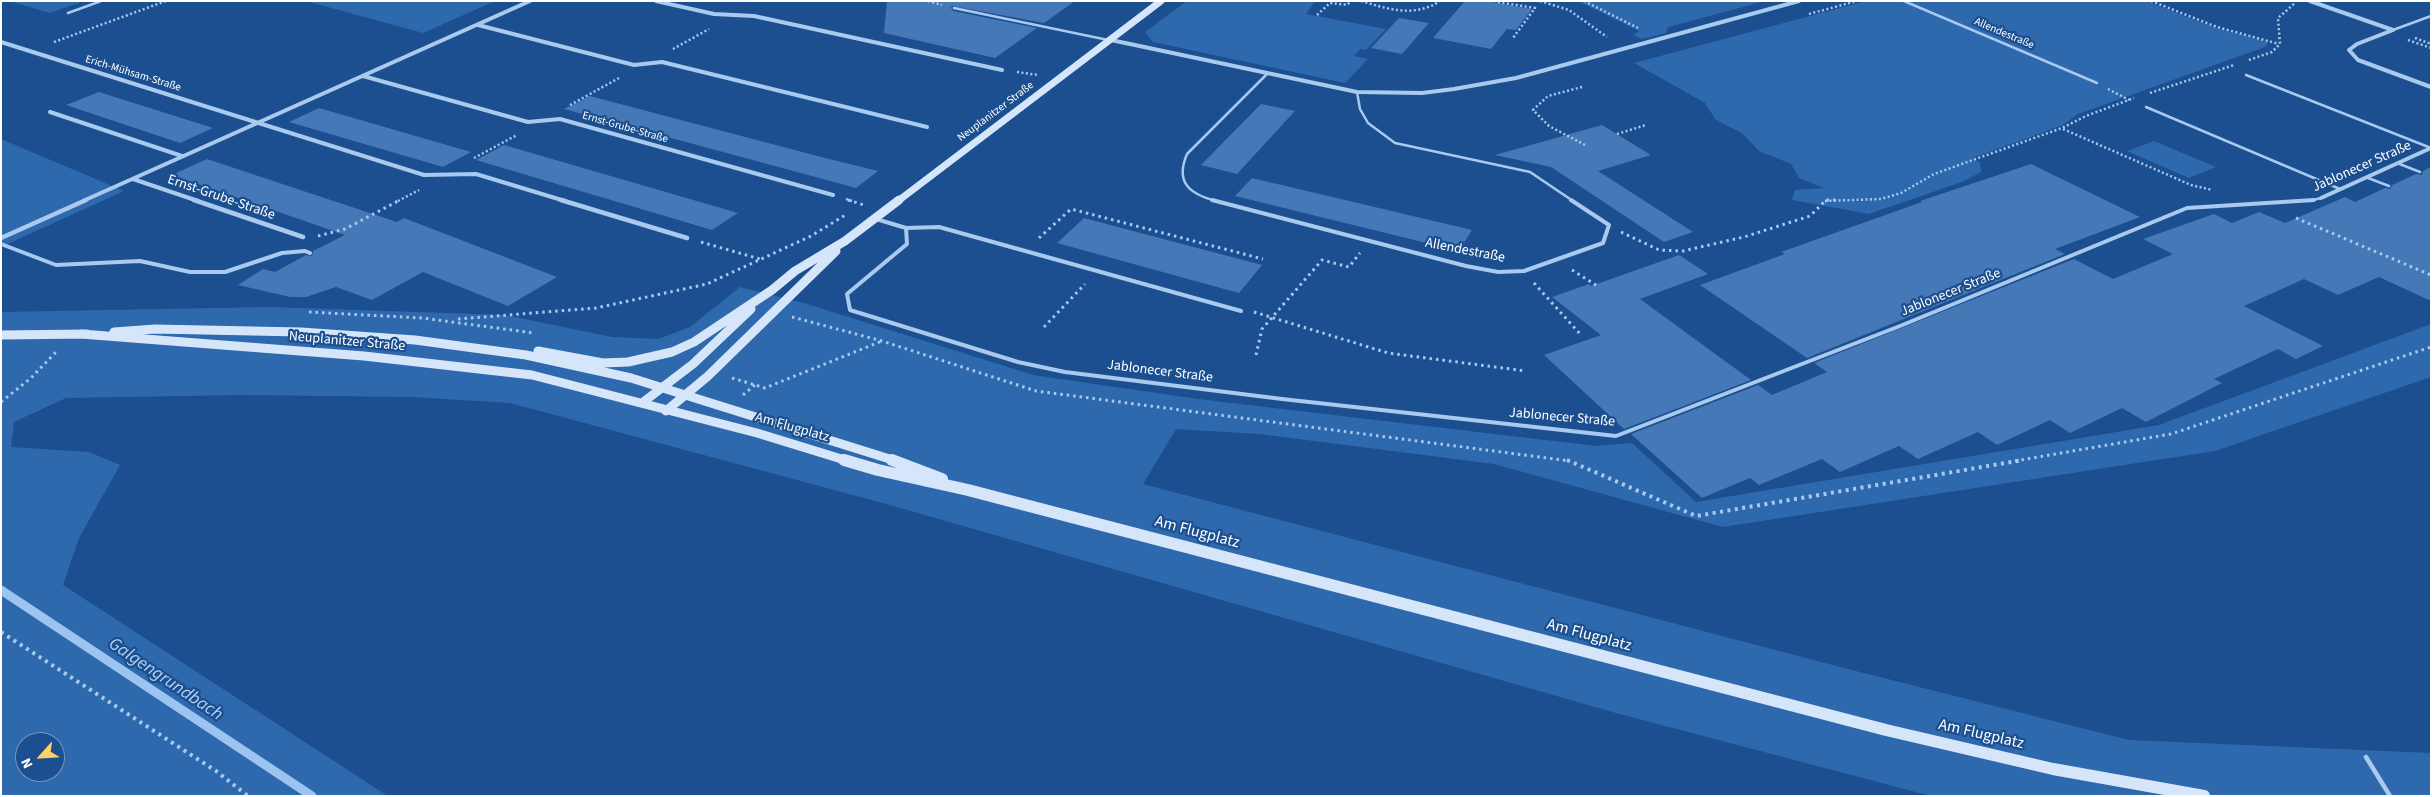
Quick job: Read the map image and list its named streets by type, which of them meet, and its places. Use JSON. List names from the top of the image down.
{
  "streets": {
    "main road": ["Neuplanitzer Straße", "Am Flugplatz"],
    "street": ["Erich-Mühsam-Straße", "Ernst-Grube-Straße", "Jablonecer Straße"],
    "lane": ["Allendestraße"]
  },
  "crossings": [
    ["Erich-Mühsam-Straße", "Ernst-Grube-Straße"],
    ["Neuplanitzer Straße", "Am Flugplatz"]
  ],
  "water": ["Galgengrundbach"],
  "north": "bottom left"
}
